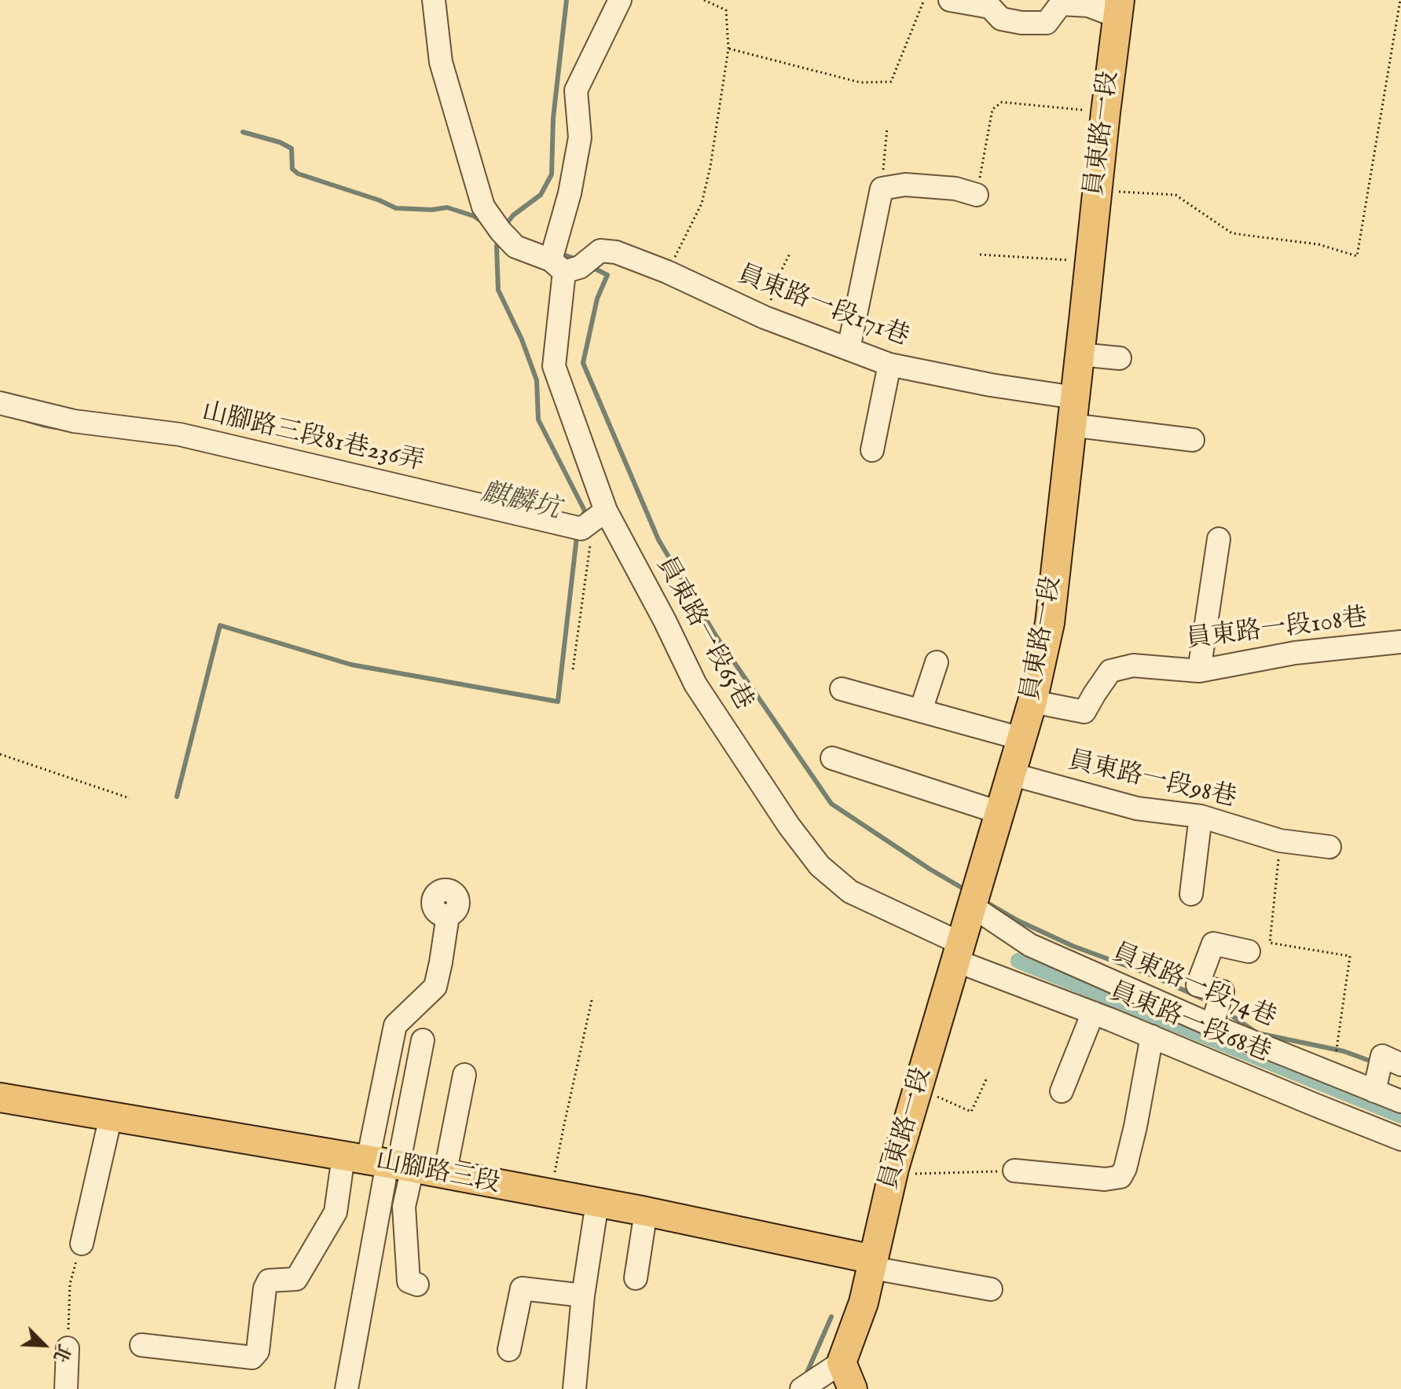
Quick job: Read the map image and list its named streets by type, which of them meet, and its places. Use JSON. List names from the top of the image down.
{
  "streets": {
    "main road": ["員東路一段", "山腳路三段"],
    "street": [
      "員東路一段171巷",
      "山腳路三段81巷236弄",
      "員東路一段108巷",
      "員東路一段65巷",
      "員東路一段98巷",
      "員東路一段74巷",
      "員東路一段68巷"
    ]
  },
  "crossings": [
    ["員東路一段", "員東路一段171巷"],
    ["員東路一段", "員東路一段108巷"],
    ["員東路一段", "員東路一段65巷"],
    ["員東路一段", "員東路一段98巷"],
    ["員東路一段", "員東路一段74巷"],
    ["員東路一段", "員東路一段68巷"],
    ["員東路一段", "山腳路三段"],
    ["員東路一段171巷", "員東路一段65巷"],
    ["員東路一段65巷", "員東路一段68巷"]
  ],
  "water": ["麒麟坑"],
  "north": "bottom right"
}
